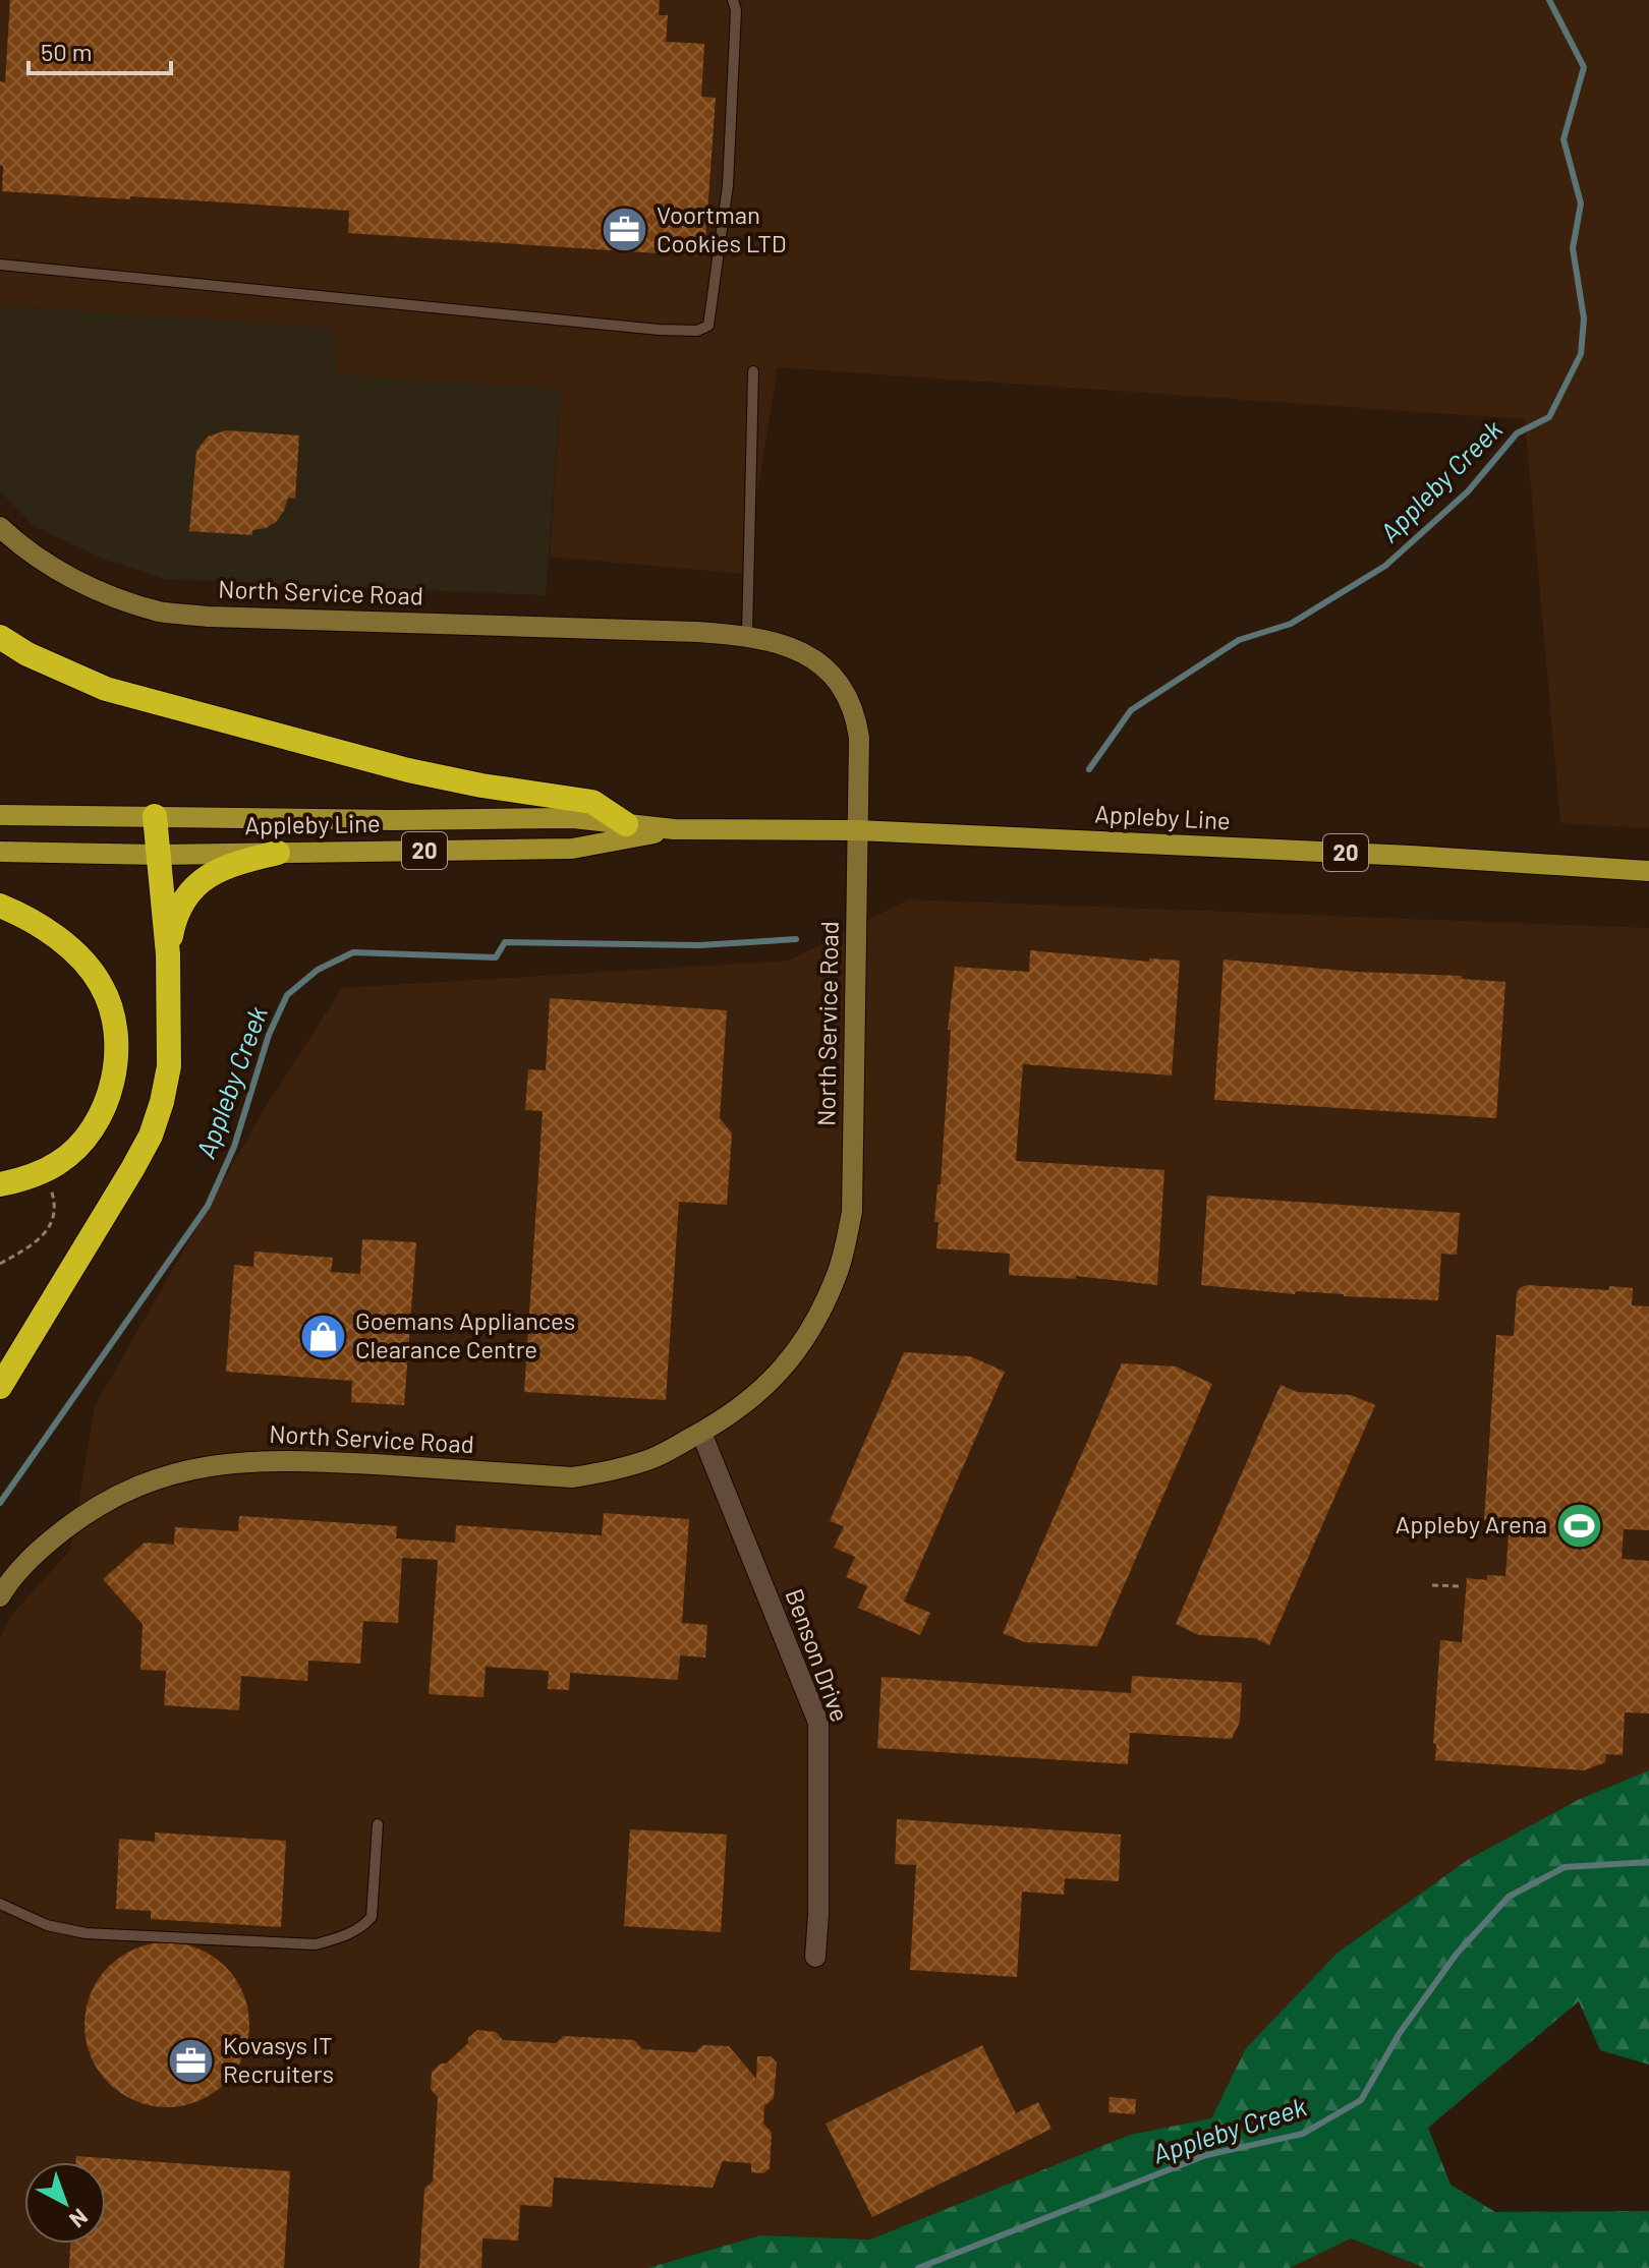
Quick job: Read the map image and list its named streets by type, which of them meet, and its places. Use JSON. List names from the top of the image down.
{
  "streets": {
    "main road": ["Appleby Line", "20"],
    "street": ["North Service Road", "Benson Drive"]
  },
  "crossings": [
    ["North Service Road", "Appleby Line"],
    ["North Service Road", "Benson Drive"]
  ],
  "water": ["Appleby Creek"],
  "places": {
    "office": ["Voortman Cookies LTD", "Kovasys IT Recruiters"],
    "shop": ["Goemans Appliances Clearance Centre"],
    "sports": ["Appleby Arena"]
  },
  "scale_bar": "50 m",
  "north": "bottom right"
}
